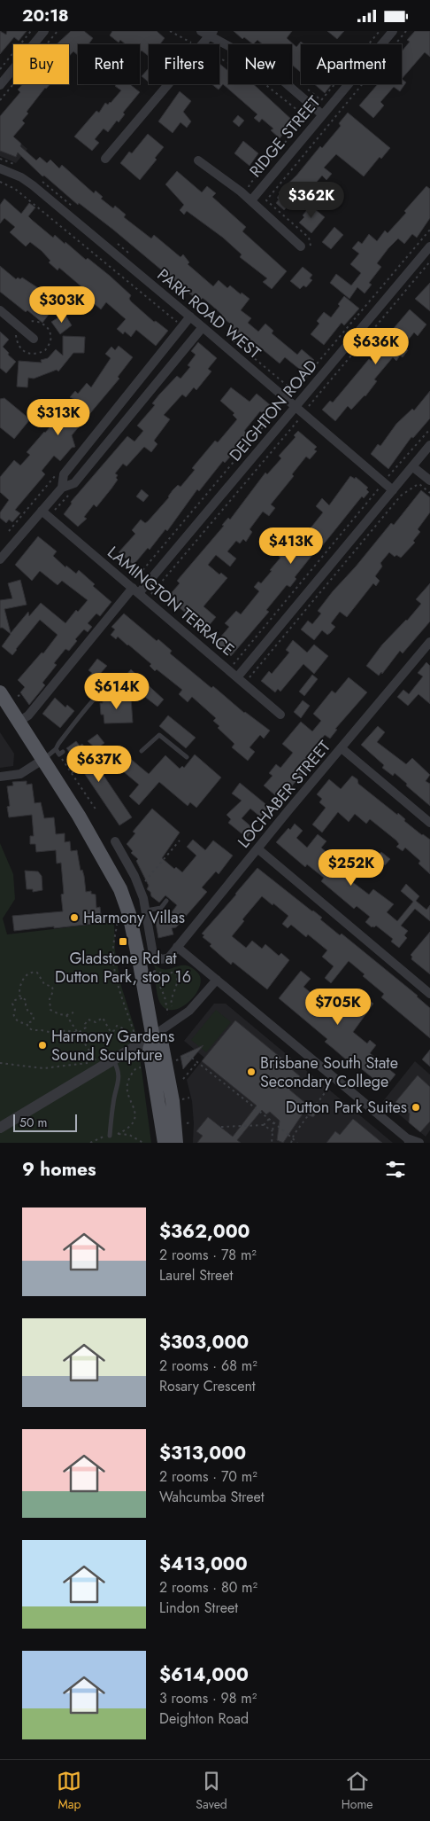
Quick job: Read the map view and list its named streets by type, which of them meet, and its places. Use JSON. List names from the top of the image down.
{
  "streets": {
    "street": [
      "RIDGE STREET",
      "PARK ROAD WEST",
      "DEIGHTON ROAD",
      "LAMINGTON TERRACE",
      "LOCHABER STREET"
    ]
  },
  "crossings": [
    ["PARK ROAD WEST", "DEIGHTON ROAD"],
    ["DEIGHTON ROAD", "LAMINGTON TERRACE"]
  ],
  "places": {
    "other": [
      "Harmony Villas",
      "Harmony Gardens Sound Sculpture",
      "Brisbane South State Secondary College",
      "Dutton Park Suites"
    ],
    "transit": ["Gladstone Rd at Dutton Park, stop 16"]
  },
  "scale_bar": "50 m",
  "page": {
    "status": "20:18",
    "chip": [
      "Buy",
      "Rent",
      "Filters",
      "New",
      "Apartment"
    ],
    "price": [
      "$362K",
      "$303K",
      "$636K",
      "$313K",
      "$413K",
      "$614K",
      "$637K",
      "$252K",
      "$705K"
    ],
    "scale": "50 m",
    "heading": "9 homes",
    "list": [
      {
        "name": "$362,000",
        "note": "2 rooms · 78 m² · Laurel Street"
      },
      {
        "name": "$303,000",
        "note": "2 rooms · 68 m² · Rosary Crescent"
      },
      {
        "name": "$313,000",
        "note": "2 rooms · 70 m² · Wahcumba Street"
      },
      {
        "name": "$413,000",
        "note": "2 rooms · 80 m² · Lindon Street"
      },
      {
        "name": "$614,000",
        "note": "3 rooms · 98 m² · Deighton Road"
      }
    ],
    "tabs": ["Map", "Saved", "Home"]
  }
}
